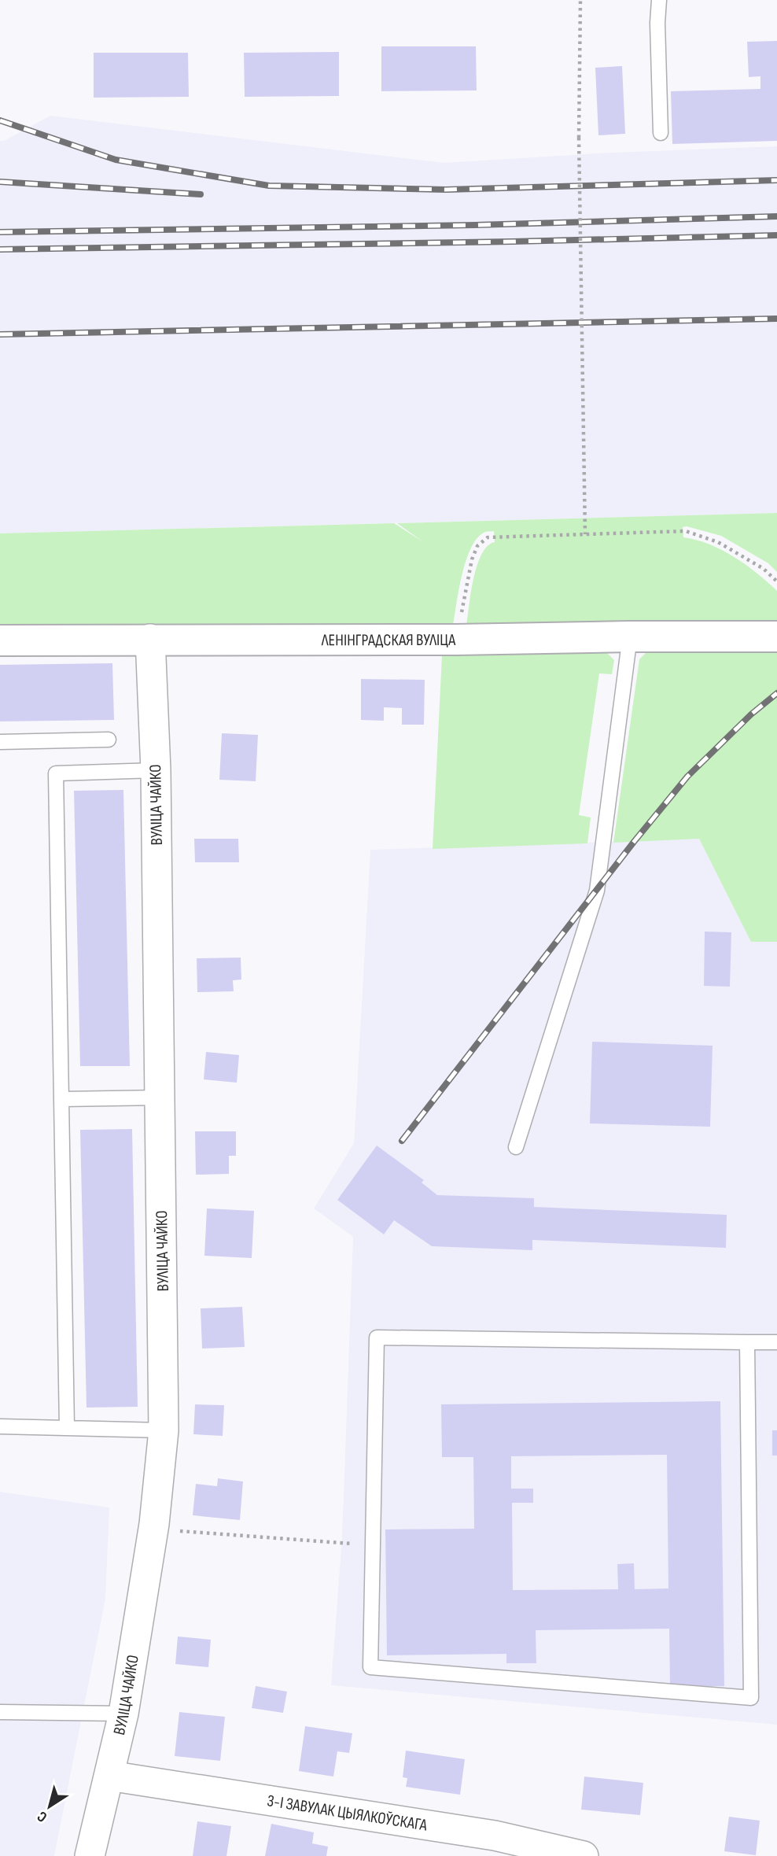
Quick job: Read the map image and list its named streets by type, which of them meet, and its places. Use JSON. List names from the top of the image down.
{
  "streets": {
    "street": ["ЛЕНІНГРАДСКАЯ ВУЛІЦА", "ВУЛІЦА ЧАЙКО", "3-І ЗАВУЛАК ЦЫЯЛКОЎСКАГА"]
  },
  "crossings": [
    ["ЛЕНІНГРАДСКАЯ ВУЛІЦА", "ВУЛІЦА ЧАЙКО"],
    ["ВУЛІЦА ЧАЙКО", "3-І ЗАВУЛАК ЦЫЯЛКОЎСКАГА"]
  ],
  "north": "bottom left"
}
